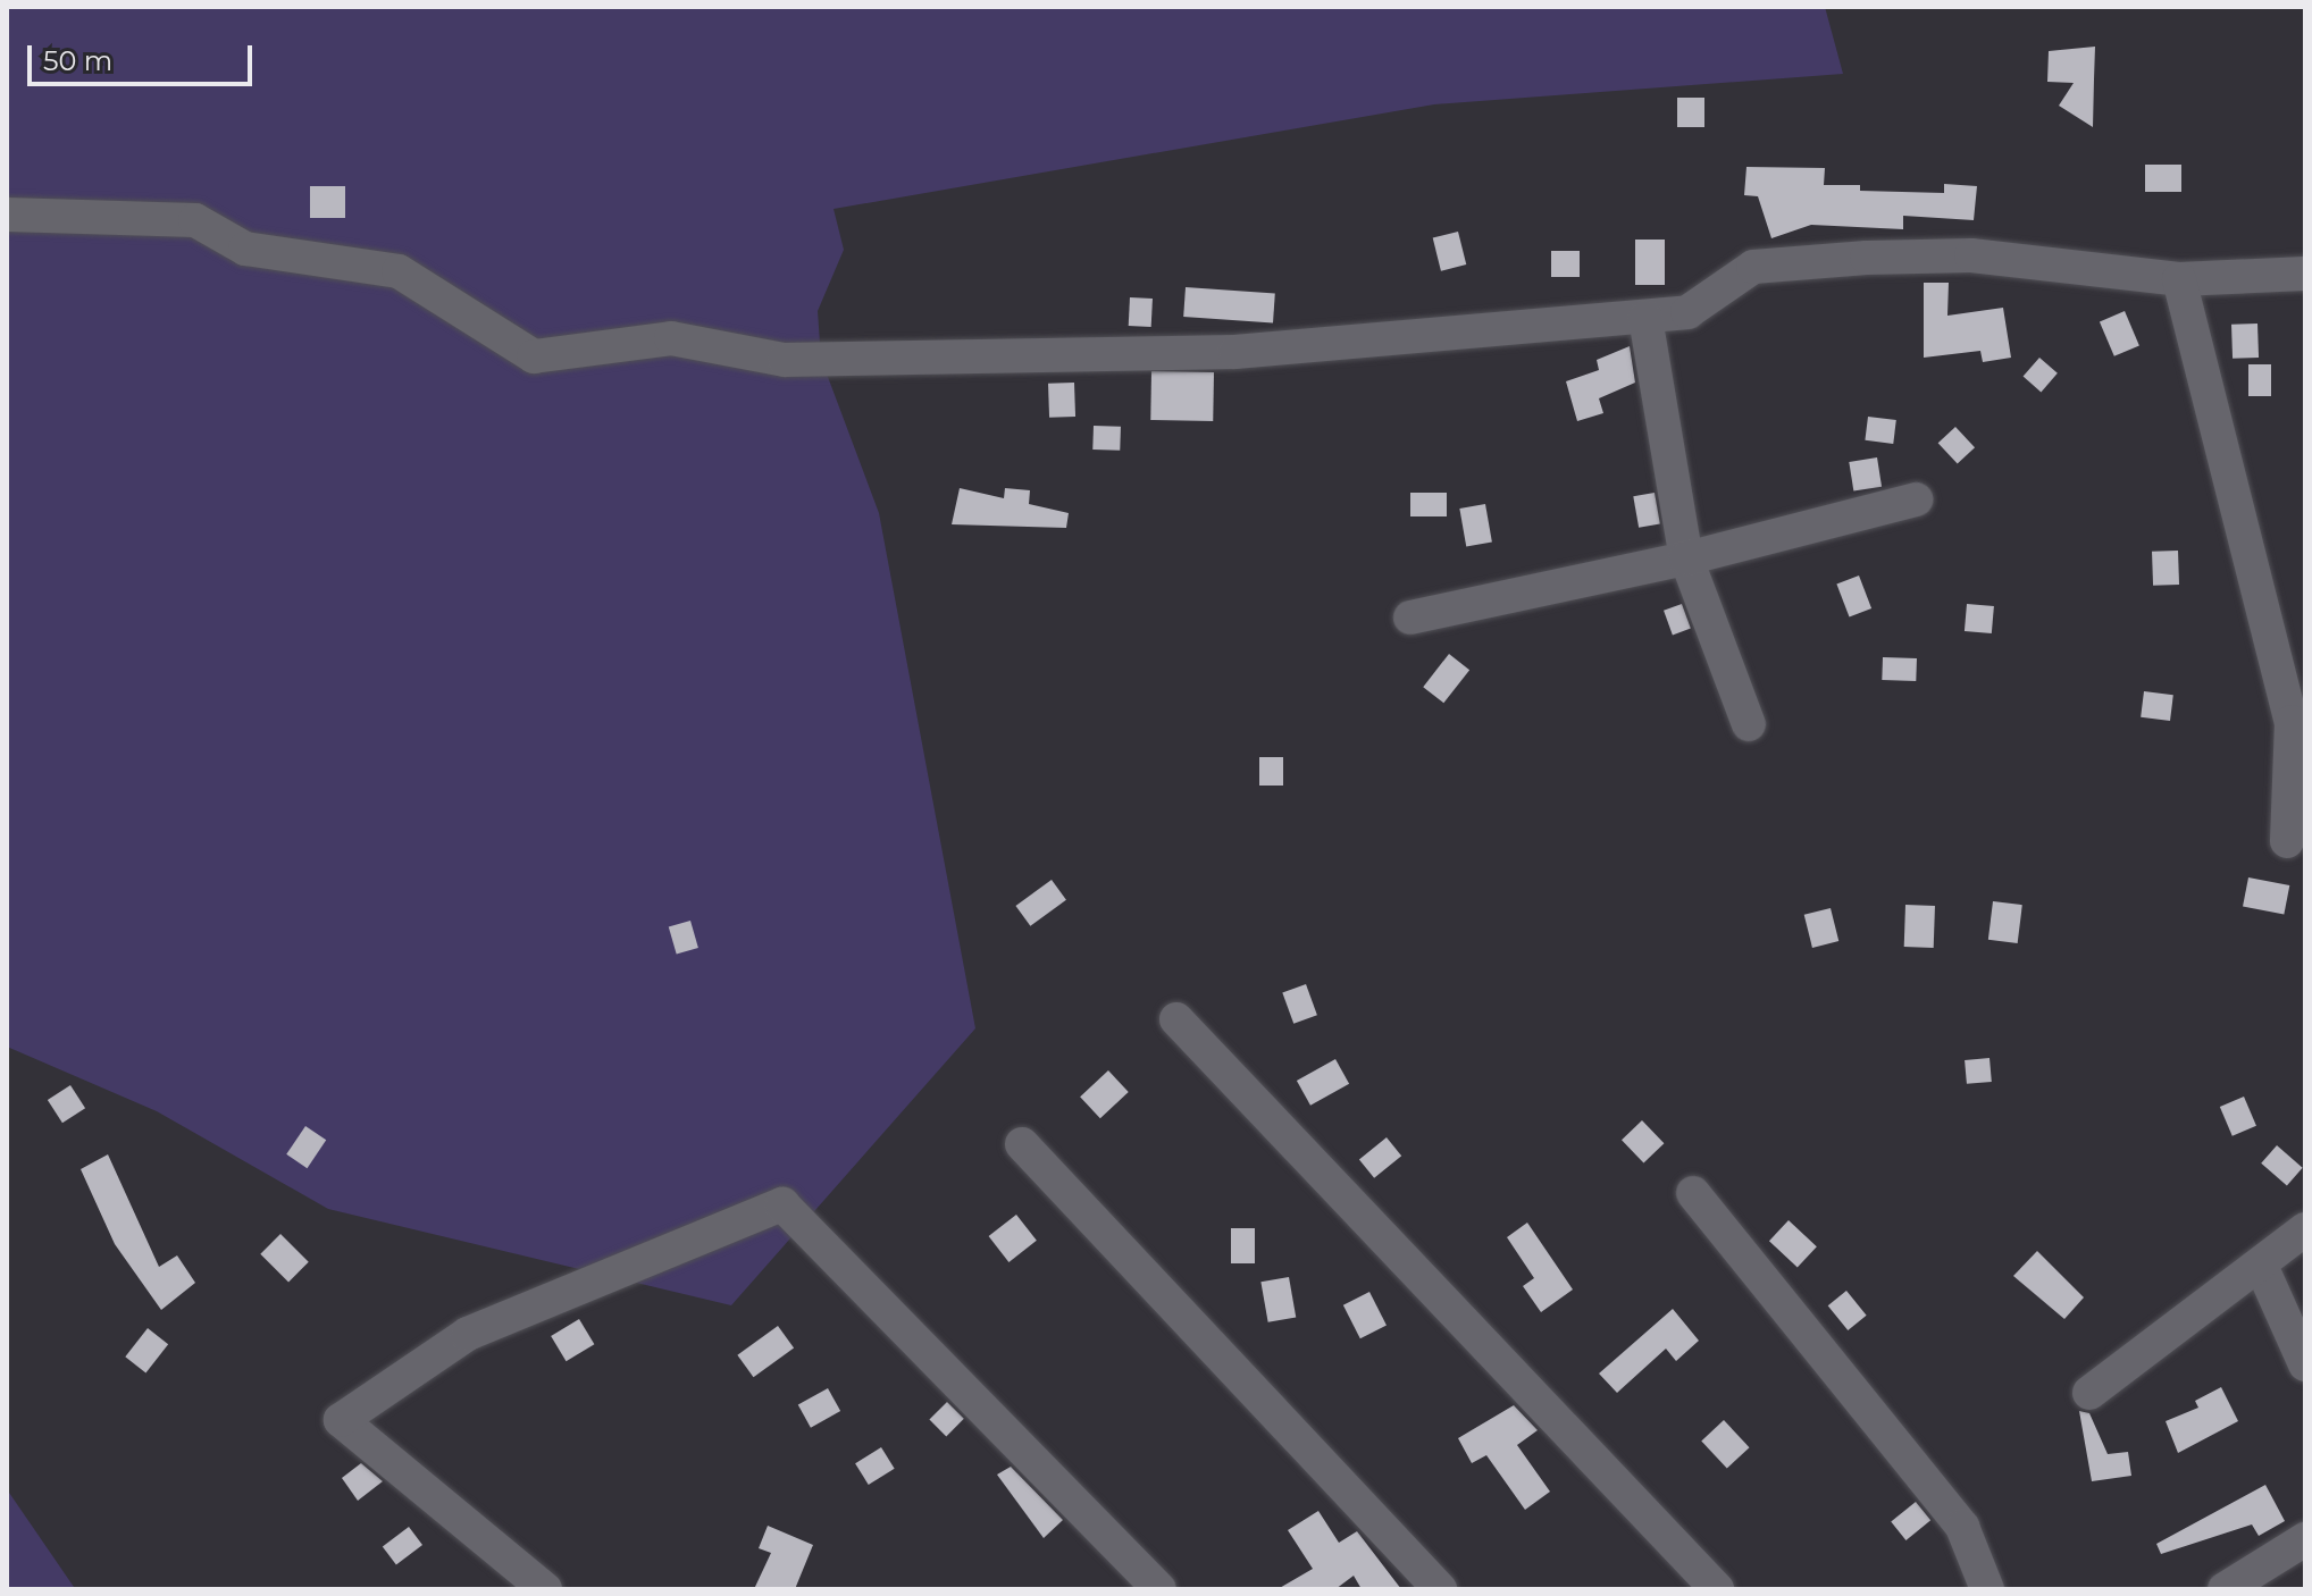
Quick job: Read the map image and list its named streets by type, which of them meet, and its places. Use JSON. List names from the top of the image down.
{
  "scale_bar": "50 m"
}
